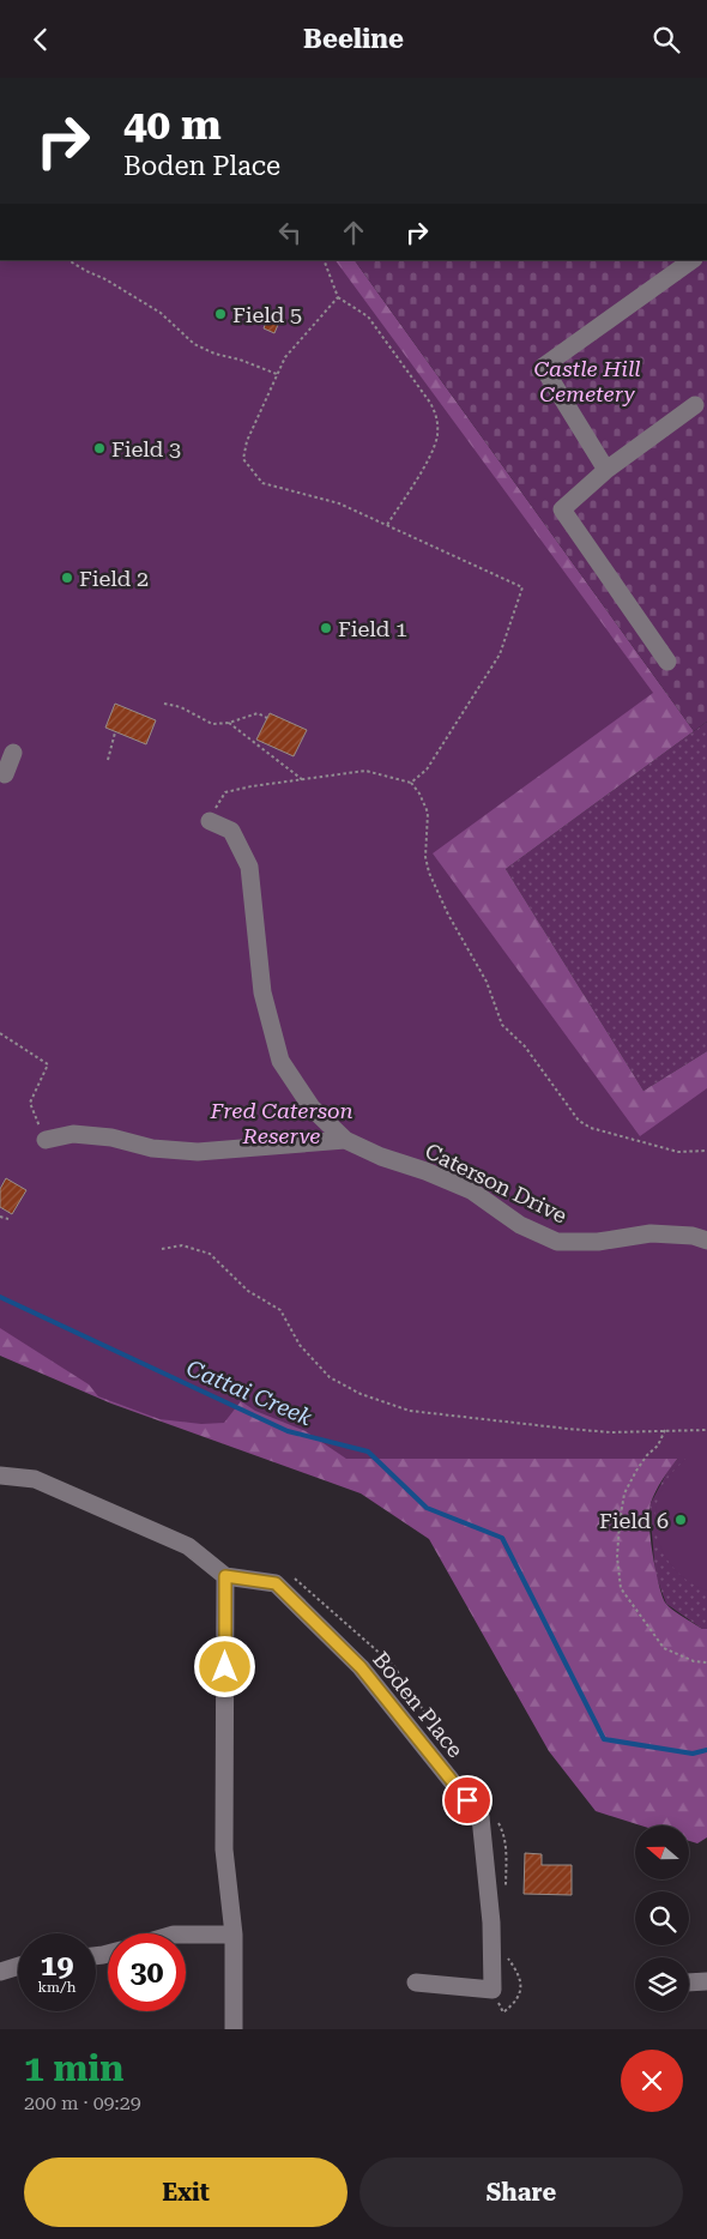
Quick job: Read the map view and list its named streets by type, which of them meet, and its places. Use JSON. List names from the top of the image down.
{
  "streets": {
    "street": ["Caterson Drive", "Boden Place"]
  },
  "water": ["Cattai Creek"],
  "parks": ["Castle Hill Cemetery", "Fred Caterson Reserve"],
  "places": [
    "Field 5",
    "Field 3",
    "Field 2",
    "Field 1",
    "Field 6"
  ],
  "north": "left",
  "page": {
    "header": "Beeline",
    "turn": ["40 m", "Boden Place"],
    "speed": "19 km/h",
    "limit": "30",
    "heading": ["1 min", "200 m · 09:29"],
    "buttons": ["Exit", "Share"]
  }
}
